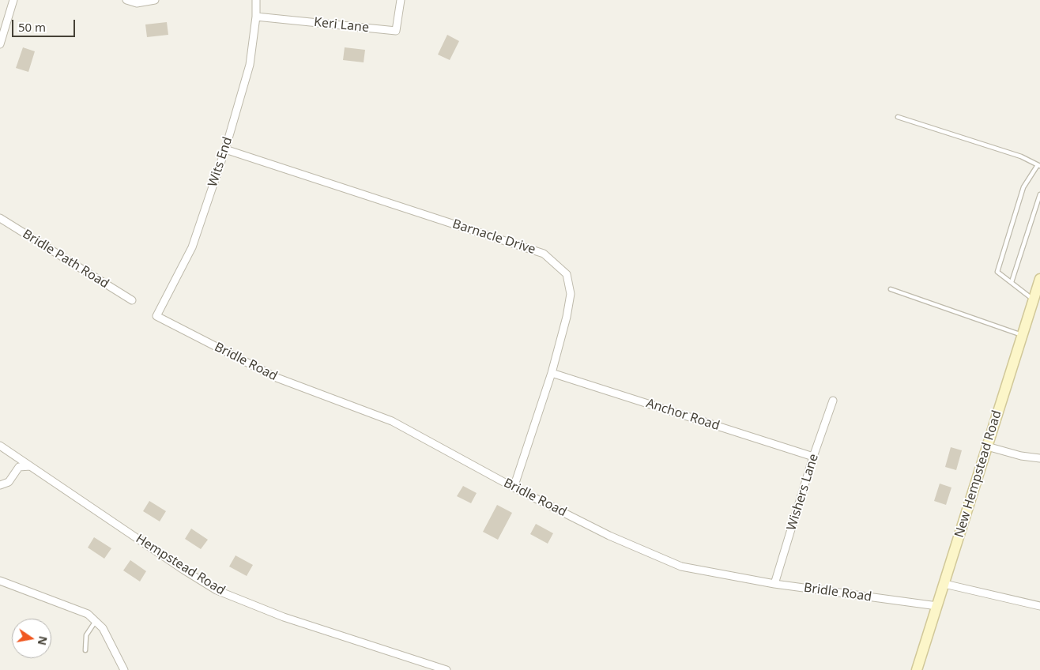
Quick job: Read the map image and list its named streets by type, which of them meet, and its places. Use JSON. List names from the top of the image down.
{
  "streets": {
    "street": [
      "Keri Lane",
      "Wits End",
      "Barnacle Drive",
      "Bridle Path Road",
      "Bridle Road",
      "Anchor Road",
      "New Hempstead Road",
      "Wishers Lane",
      "Hempstead Road"
    ]
  },
  "crossings": [
    ["Keri Lane", "Wits End"],
    ["Wits End", "Barnacle Drive"],
    ["Wits End", "Bridle Road"],
    ["Barnacle Drive", "Bridle Road"],
    ["Barnacle Drive", "Anchor Road"],
    ["Bridle Road", "New Hempstead Road"],
    ["Bridle Road", "Wishers Lane"],
    ["Anchor Road", "Wishers Lane"]
  ],
  "scale_bar": "50 m",
  "north": "right"
}
